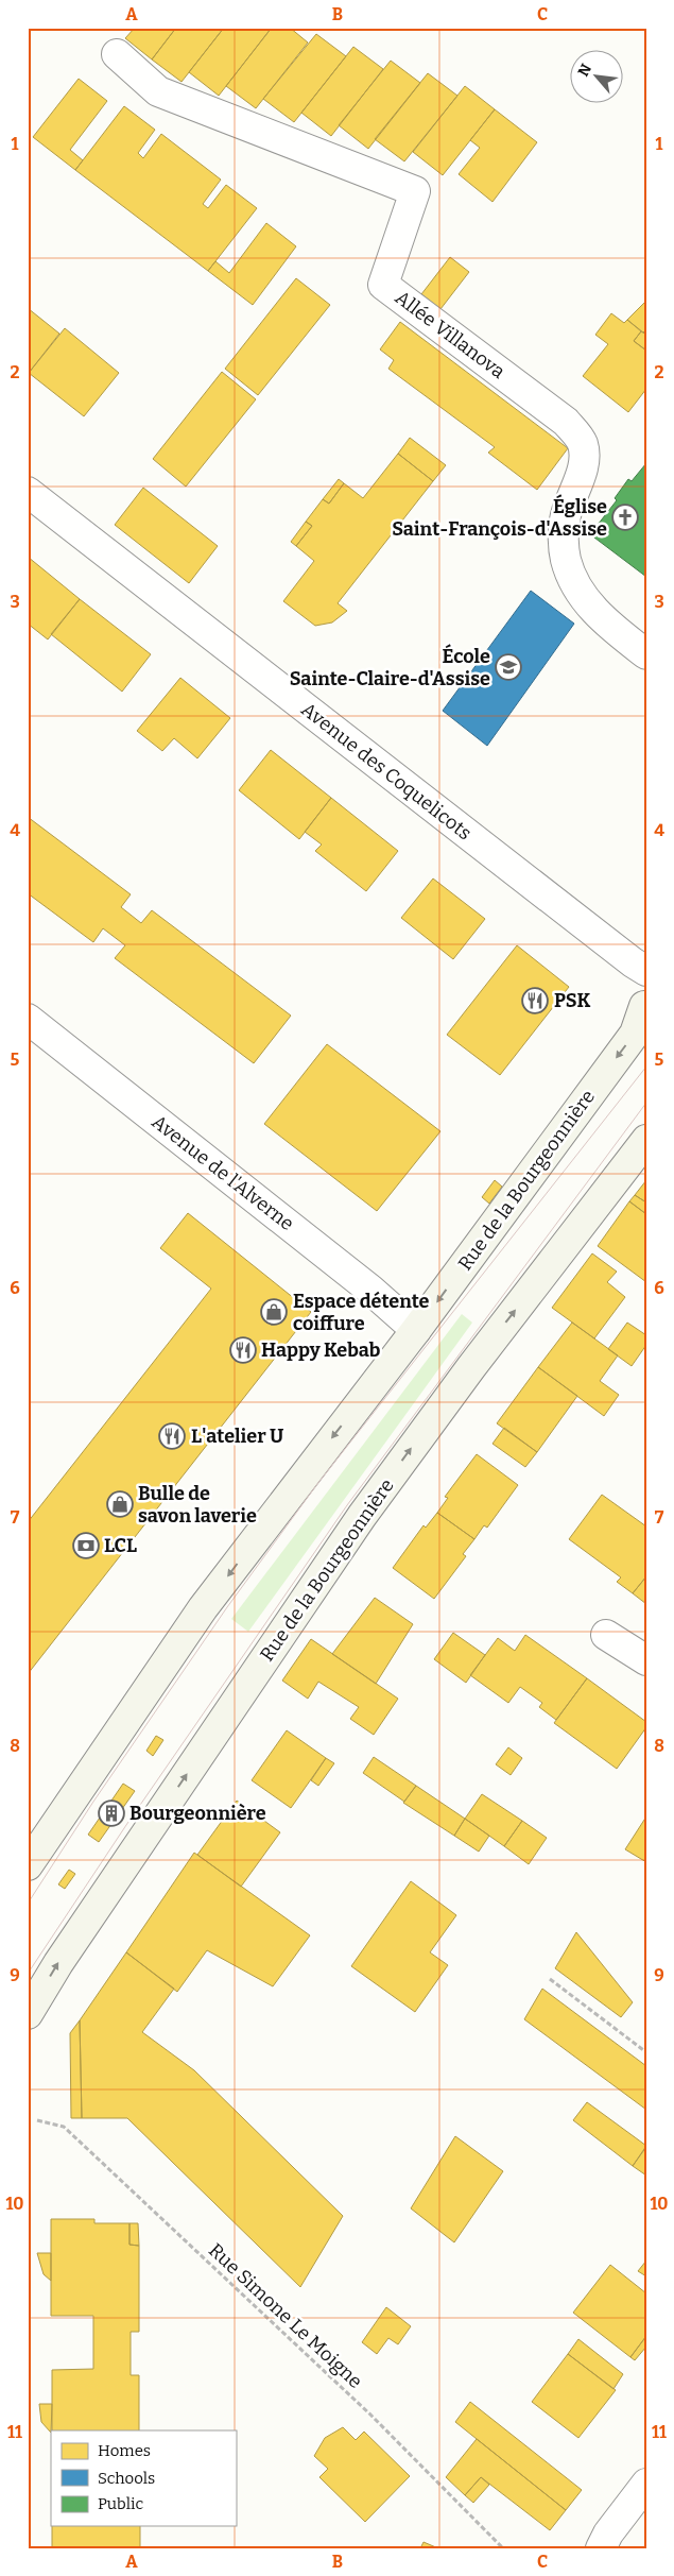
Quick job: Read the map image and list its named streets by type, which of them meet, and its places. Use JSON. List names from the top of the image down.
{
  "streets": {
    "street": [
      "Allée Villanova",
      "Avenue des Coquelicots",
      "Avenue de l'Alverne",
      "Rue de la Bourgeonnière"
    ],
    "path": ["Rue Simone Le Moigne"]
  },
  "crossings": [
    ["Avenue de l'Alverne", "Rue de la Bourgeonnière"]
  ],
  "places": {
    "church": ["Église Saint-François-d'Assise"],
    "school or university": ["École Sainte-Claire-d'Assise"],
    "restaurant": ["PSK", "Happy Kebab", "L'atelier U"],
    "shop": ["Espace détente coiffure", "Bulle de savon laverie"],
    "bank": ["LCL"],
    "building": ["Bourgeonnière"]
  },
  "legend": ["Homes", "Schools", "Public"],
  "north": "top left",
  "grid": {
    "columns": ["A", "B", "C"],
    "rows": [
      "1",
      "2",
      "3",
      "4",
      "5",
      "6",
      "7",
      "8",
      "9",
      "10",
      "11"
    ]
  }
}
